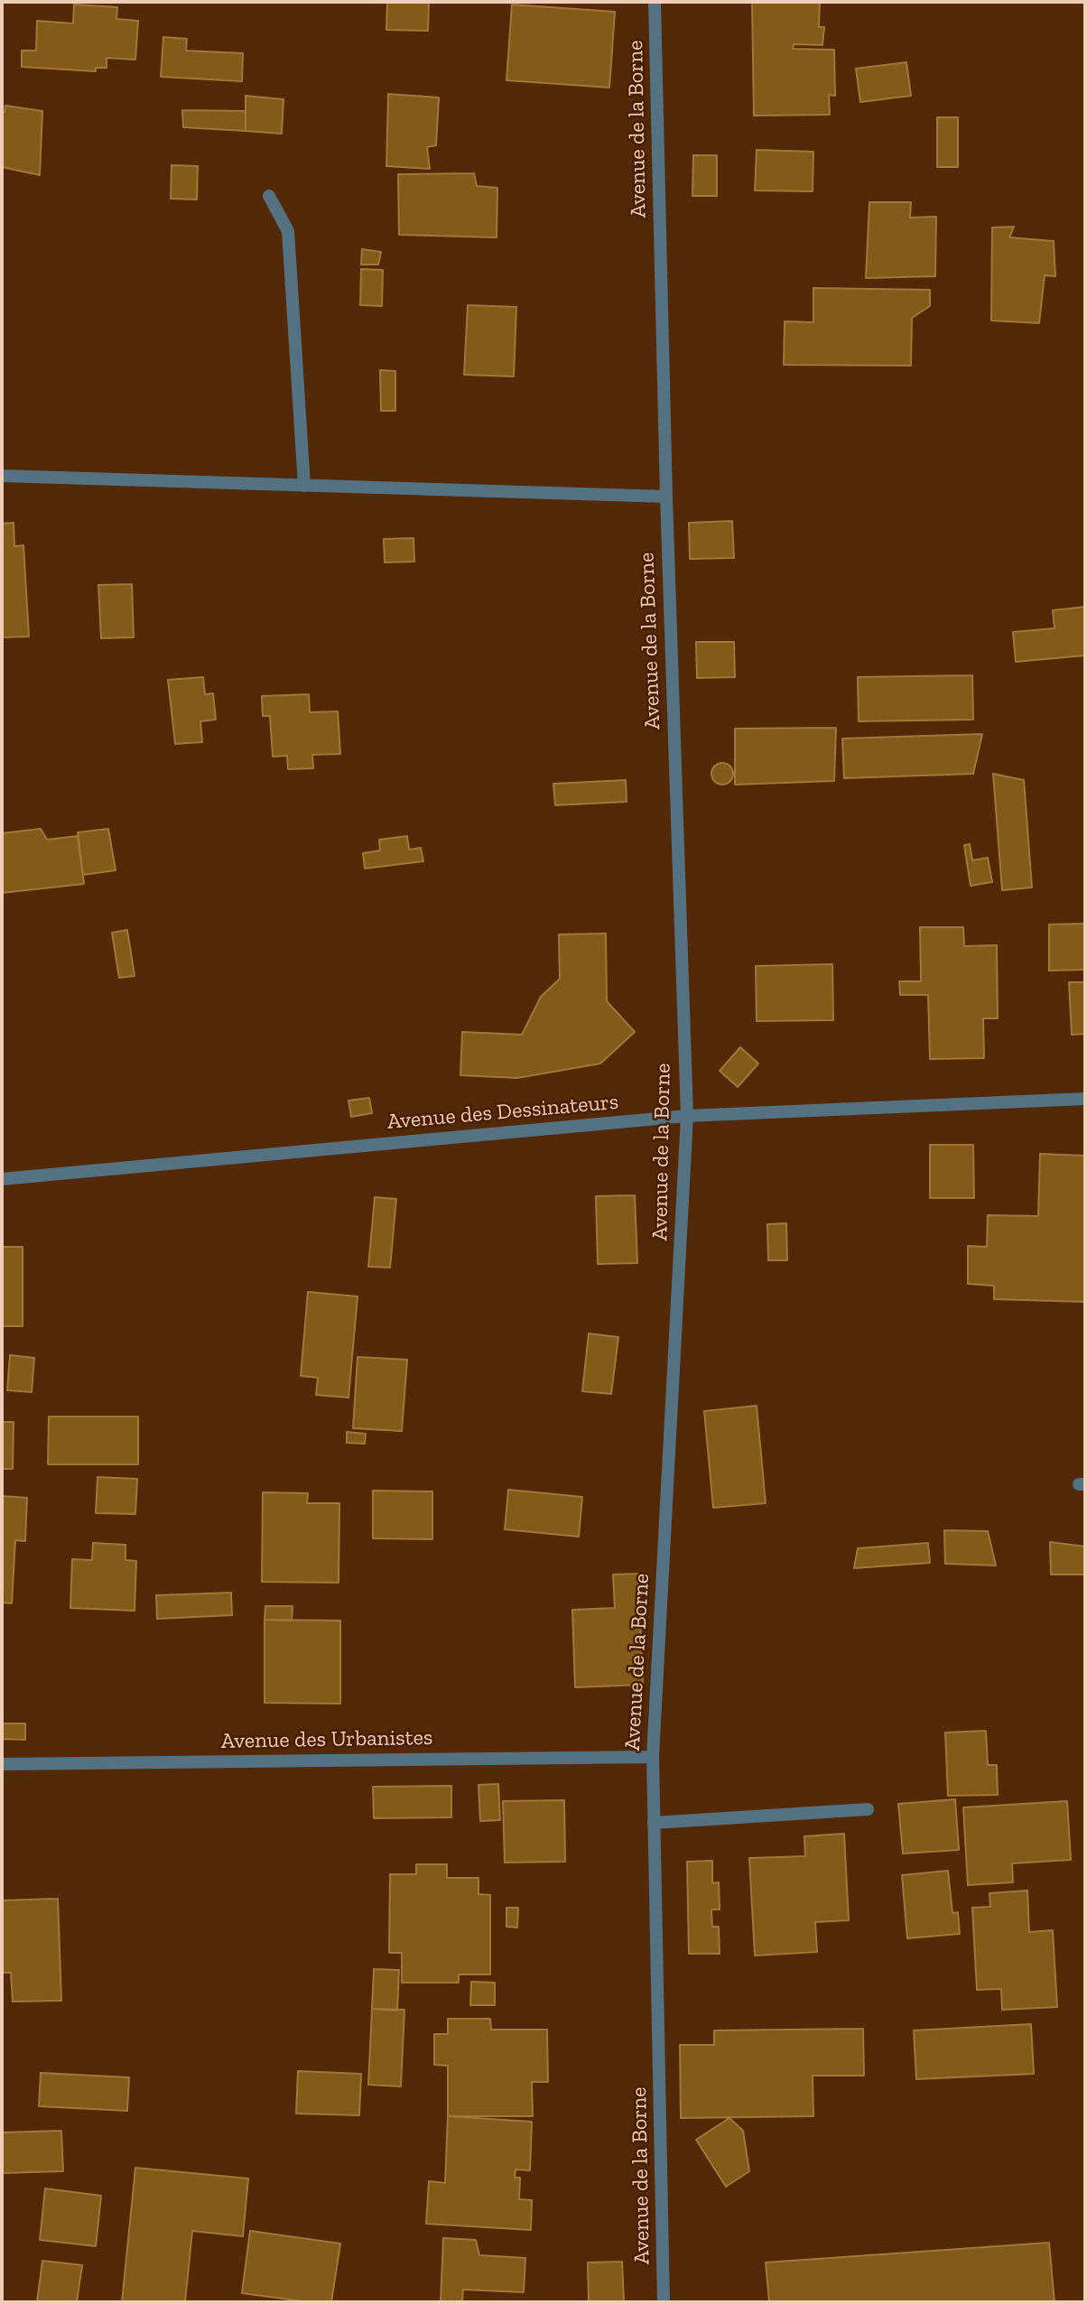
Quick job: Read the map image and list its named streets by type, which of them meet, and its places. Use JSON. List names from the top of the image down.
{
  "streets": {
    "street": ["Avenue de la Borne", "Avenue des Dessinateurs", "Avenue des Urbanistes"]
  },
  "crossings": [
    ["Avenue de la Borne", "Avenue des Dessinateurs"],
    ["Avenue de la Borne", "Avenue des Urbanistes"]
  ]
}
